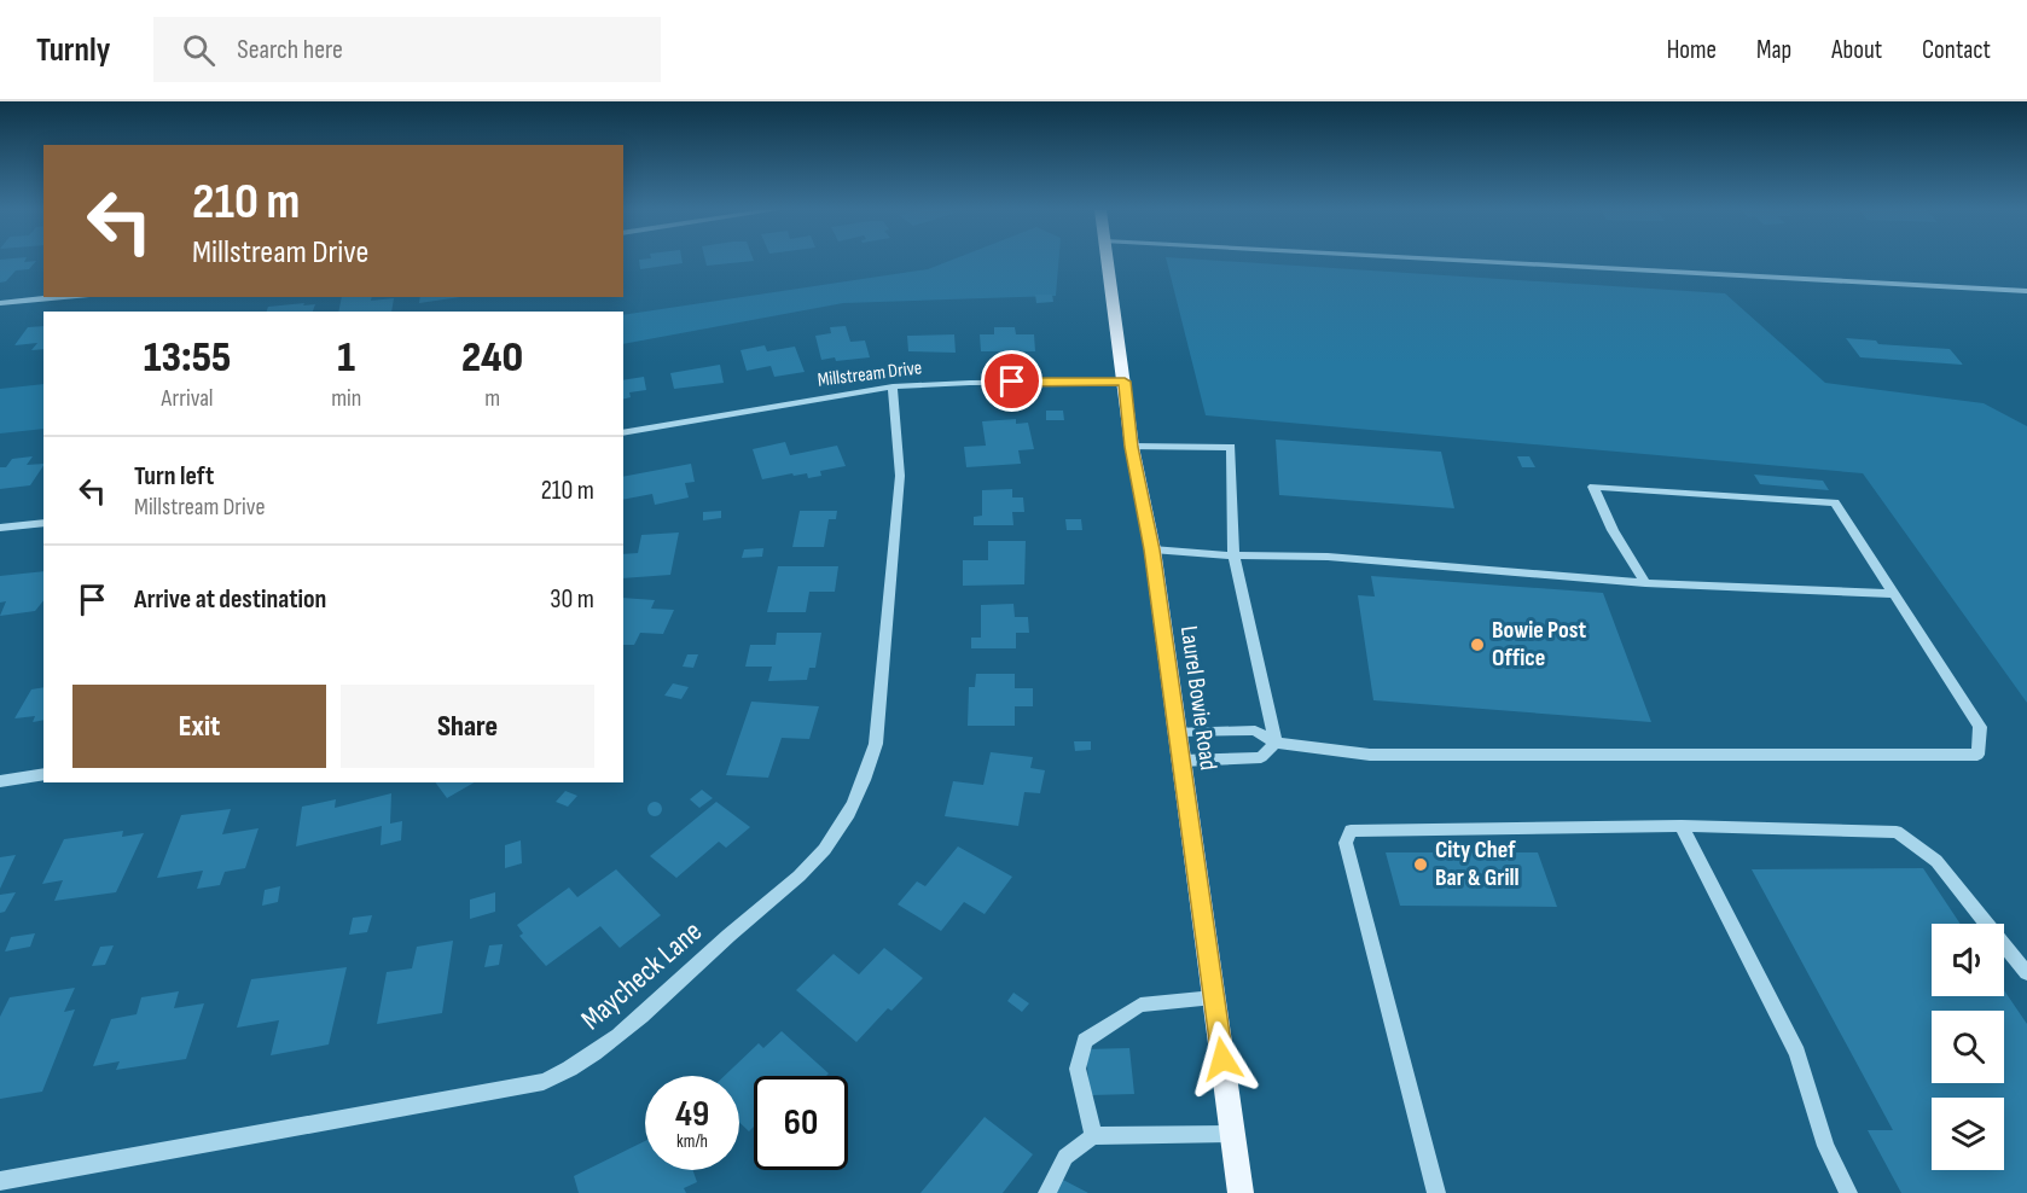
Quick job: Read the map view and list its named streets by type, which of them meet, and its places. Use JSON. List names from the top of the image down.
{
  "streets": {
    "main road": ["Laurel Bowie Road"],
    "street": ["Millstream Drive", "Maycheck Lane"]
  },
  "crossings": [
    ["Millstream Drive", "Laurel Bowie Road"],
    ["Millstream Drive", "Maycheck Lane"]
  ],
  "places": ["Bowie Post Office", "City Chef Bar & Grill"],
  "page": {
    "header": "Turnly",
    "search": "Search here",
    "nav": [
      "Home",
      "Map",
      "About",
      "Contact"
    ],
    "turn": ["210 m", "Millstream Drive"],
    "eta": [
      "13:55",
      "Arrival",
      "1",
      "min",
      "240",
      "m"
    ],
    "list": [
      {
        "name": "Turn left",
        "note": "Millstream Drive",
        "value": "210 m"
      },
      {
        "name": "Arrive at destination",
        "value": "30 m"
      }
    ],
    "buttons": ["Exit", "Share"],
    "speed": "49 km/h",
    "limit": "60"
  }
}
